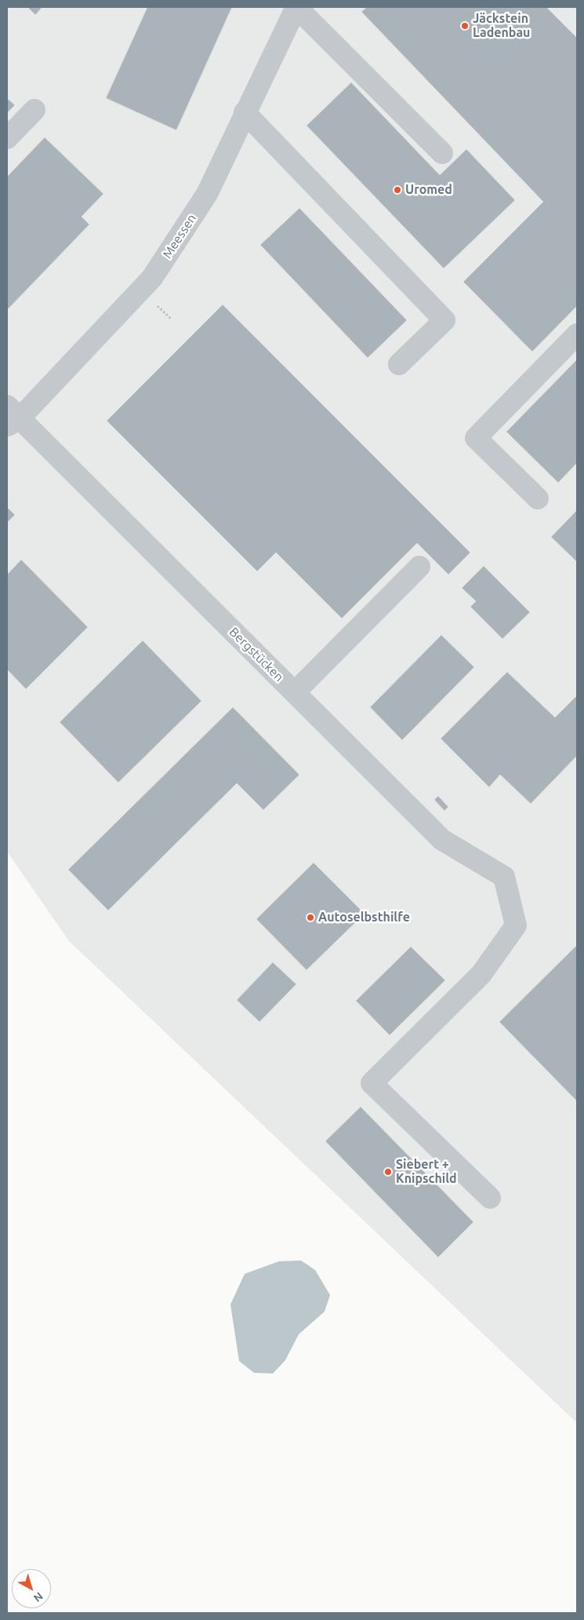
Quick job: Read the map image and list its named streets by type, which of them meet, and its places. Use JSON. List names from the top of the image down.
{
  "streets": {
    "street": ["Meessen", "Bergstücken"]
  },
  "crossings": [
    ["Meessen", "Bergstücken"]
  ],
  "places": [
    "Jäckstein Ladenbau",
    "Uromed",
    "Autoselbsthilfe",
    "Siebert + Knipschild"
  ],
  "north": "bottom right"
}
